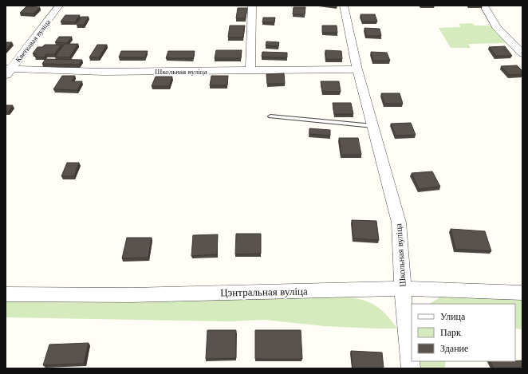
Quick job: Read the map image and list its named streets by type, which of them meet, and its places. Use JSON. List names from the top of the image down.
{
  "streets": {
    "street": ["Кветкавая вуліца", "Школьная вуліца", "Цэнтральная вуліца"]
  },
  "crossings": [
    ["Кветкавая вуліца", "Школьная вуліца"],
    ["Школьная вуліца", "Цэнтральная вуліца"]
  ],
  "legend": ["Улица", "Парк", "Здание"]
}
